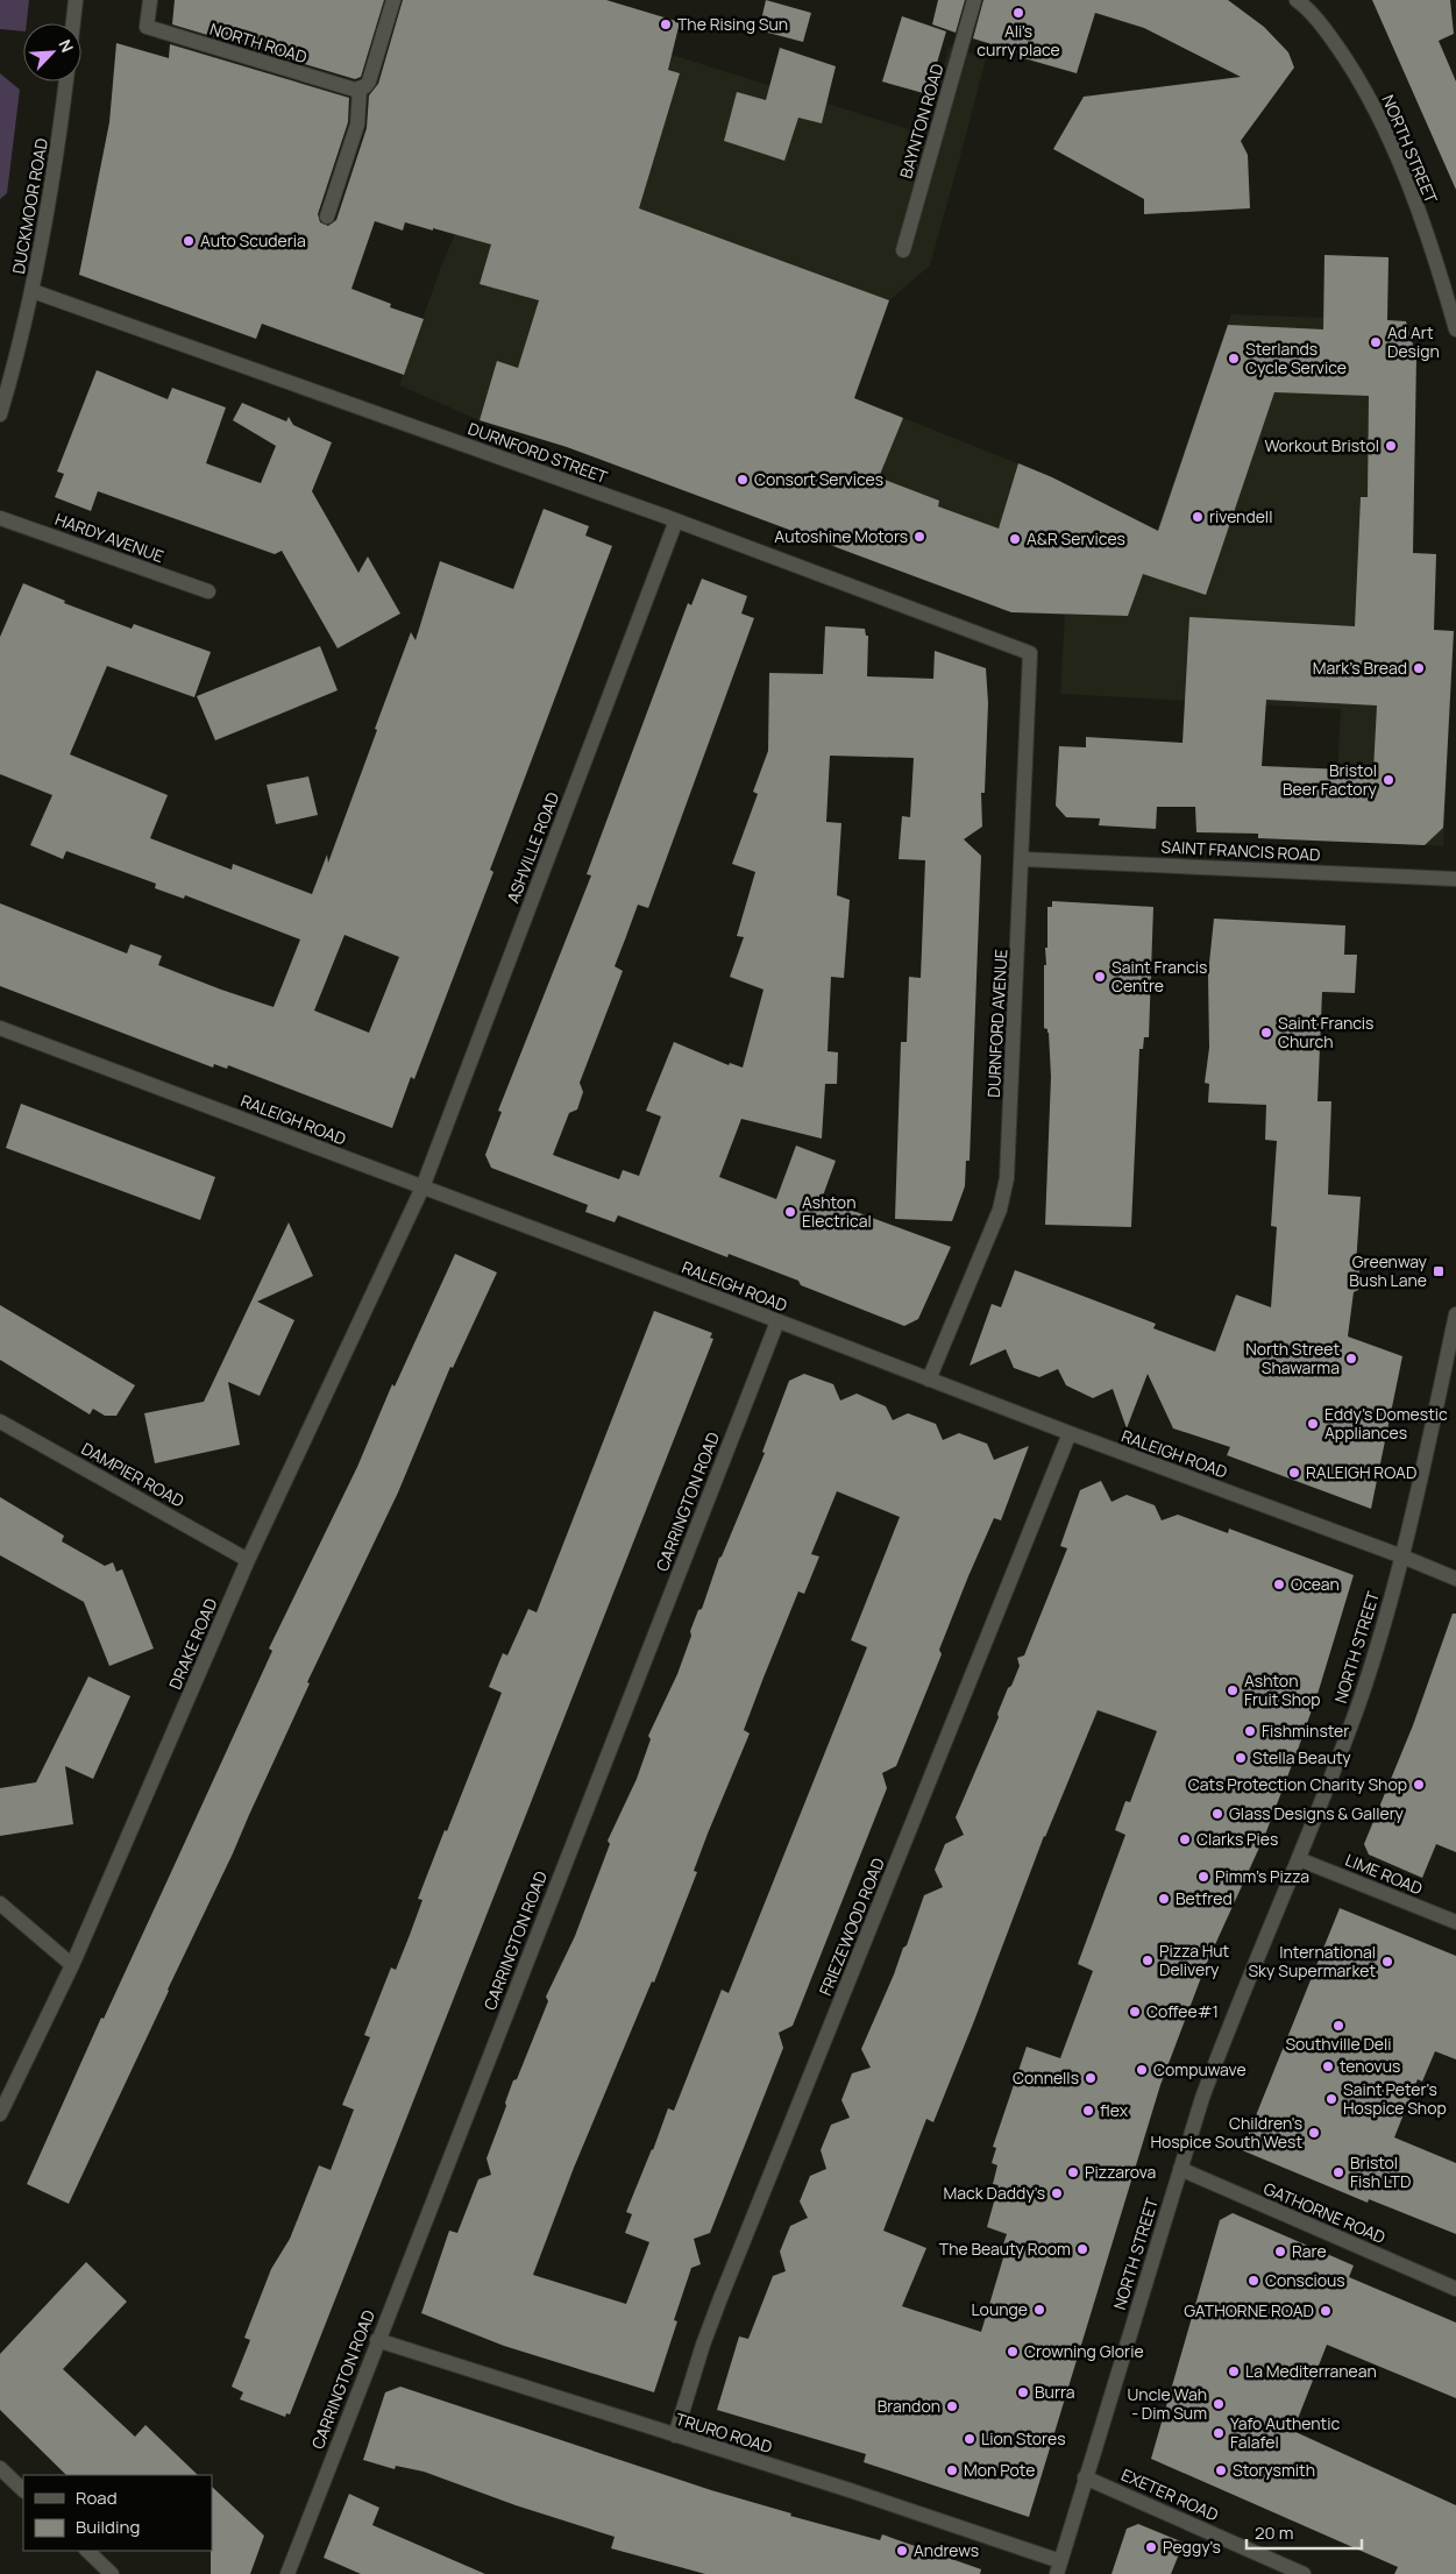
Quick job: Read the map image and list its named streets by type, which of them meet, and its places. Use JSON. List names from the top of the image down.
{
  "streets": {
    "street": [
      "NORTH ROAD",
      "BAYNTON ROAD",
      "NORTH STREET",
      "DUCKMOOR ROAD",
      "DURNFORD STREET",
      "HARDY AVENUE",
      "ASHVILLE ROAD",
      "SAINT FRANCIS ROAD",
      "DURNFORD AVENUE",
      "RALEIGH ROAD",
      "DAMPIER ROAD",
      "CARRINGTON ROAD",
      "DRAKE ROAD",
      "LIME ROAD",
      "FRIEZEWOOD ROAD",
      "GATHORNE ROAD",
      "TRURO ROAD",
      "EXETER ROAD"
    ]
  },
  "crossings": [
    ["NORTH STREET", "RALEIGH ROAD"],
    ["NORTH STREET", "LIME ROAD"],
    ["NORTH STREET", "GATHORNE ROAD"],
    ["NORTH STREET", "TRURO ROAD"],
    ["NORTH STREET", "EXETER ROAD"],
    ["DUCKMOOR ROAD", "DURNFORD STREET"],
    ["DURNFORD STREET", "ASHVILLE ROAD"],
    ["DURNFORD STREET", "DURNFORD AVENUE"],
    ["ASHVILLE ROAD", "RALEIGH ROAD"],
    ["ASHVILLE ROAD", "DRAKE ROAD"],
    ["SAINT FRANCIS ROAD", "DURNFORD AVENUE"],
    ["DURNFORD AVENUE", "RALEIGH ROAD"],
    ["RALEIGH ROAD", "CARRINGTON ROAD"],
    ["RALEIGH ROAD", "DRAKE ROAD"],
    ["RALEIGH ROAD", "FRIEZEWOOD ROAD"],
    ["DAMPIER ROAD", "DRAKE ROAD"],
    ["CARRINGTON ROAD", "TRURO ROAD"],
    ["FRIEZEWOOD ROAD", "TRURO ROAD"]
  ],
  "places": {
    "other": [
      "Ali's curry place",
      "The Rising Sun",
      "Auto Scuderia",
      "Ad Art Design",
      "Sterlands Cycle Service",
      "Workout Bristol",
      "Consort Services",
      "rivendell",
      "Autoshine Motors",
      "A&R Services",
      "Mark's Bread",
      "Bristol Beer Factory",
      "Saint Francis Centre",
      "Saint Francis Church",
      "Ashton Electrical",
      "North Street Shawarma",
      "Eddy's Domestic Appliances",
      "RALEIGH ROAD",
      "Ocean",
      "Ashton Fruit Shop",
      "Fishminster",
      "Stella Beauty",
      "Cats Protection Charity Shop",
      "Glass Designs & Gallery",
      "Clarks Pies",
      "Pimm's Pizza",
      "Betfred",
      "Pizza Hut Delivery",
      "International Sky Supermarket",
      "Coffee#1",
      "Southville Deli",
      "tenovus",
      "Compuwave",
      "Connells",
      "Saint Peter's Hospice Shop",
      "flex",
      "Children's Hospice South West",
      "Pizzarova",
      "Bristol Fish LTD",
      "Mack Daddy's",
      "The Beauty Room",
      "Rare",
      "Conscious",
      "Lounge",
      "GATHORNE ROAD",
      "Crowning Glorie",
      "La Mediterranean",
      "Burra",
      "Uncle Wah - Dim Sum",
      "Brandon",
      "Yafo Authentic Falafel",
      "Lion Stores",
      "Mon Pote",
      "Storysmith",
      "Peggy's",
      "Andrews"
    ],
    "transit": ["Greenway Bush Lane"]
  },
  "legend": ["Road", "Building"],
  "scale_bar": "20 m",
  "north": "top right"
}
